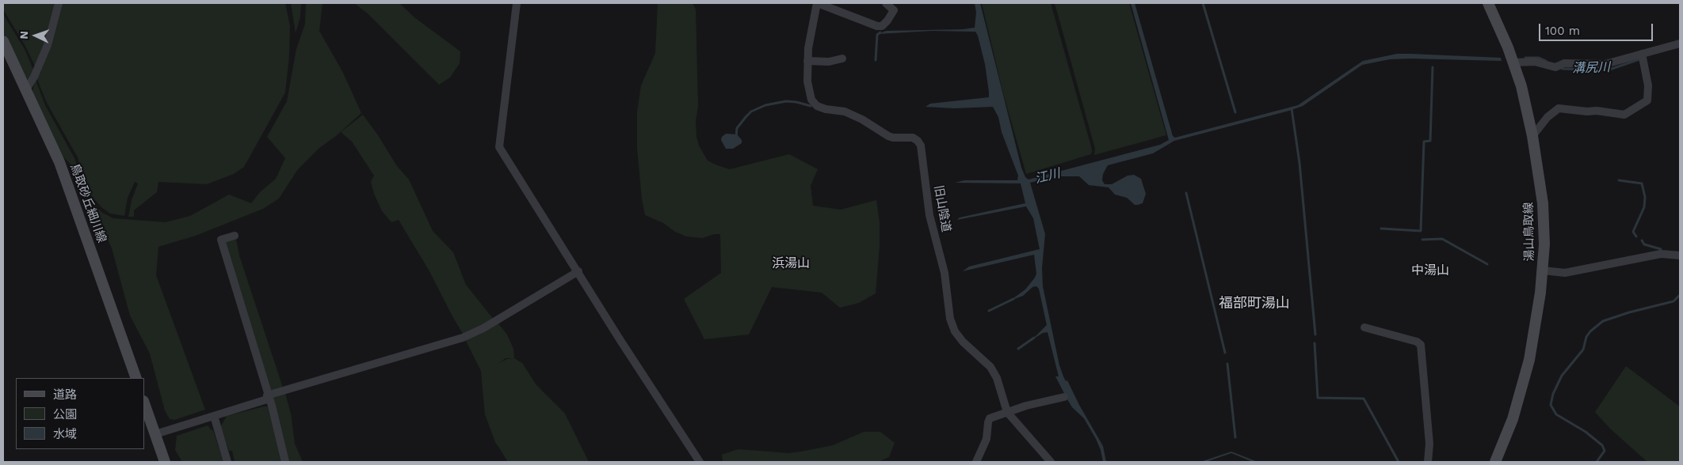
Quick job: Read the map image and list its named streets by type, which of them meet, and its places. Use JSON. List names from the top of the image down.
{
  "streets": {
    "main road": ["鳥取砂丘細川線", "湯山鳥取線"],
    "street": ["旧山陰道"]
  },
  "districts": ["浜湯山", "中湯山", "福部町湯山"],
  "water": ["溝尻川", "江川"],
  "legend": ["道路", "公園", "水域"],
  "scale_bar": "100 m",
  "north": "left"
}
